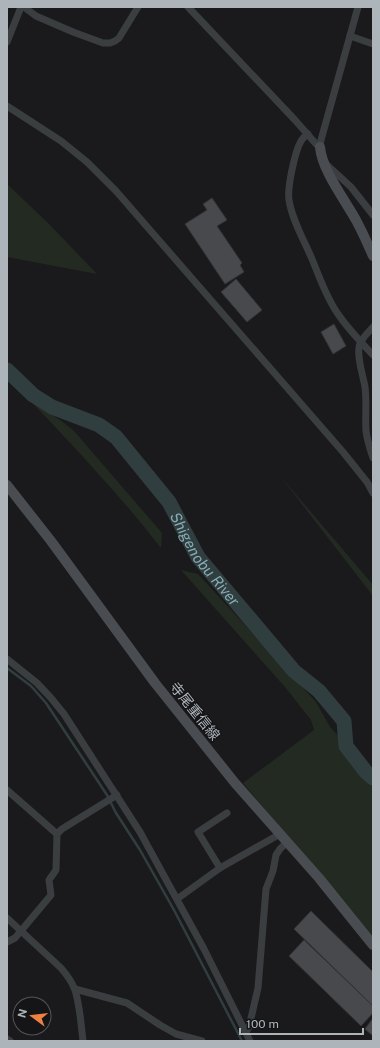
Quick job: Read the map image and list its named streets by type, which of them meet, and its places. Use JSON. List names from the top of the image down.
{
  "streets": {
    "main road": ["寺尾重信線"]
  },
  "water": ["Shigenobu River"],
  "scale_bar": "100 m",
  "north": "left"
}
